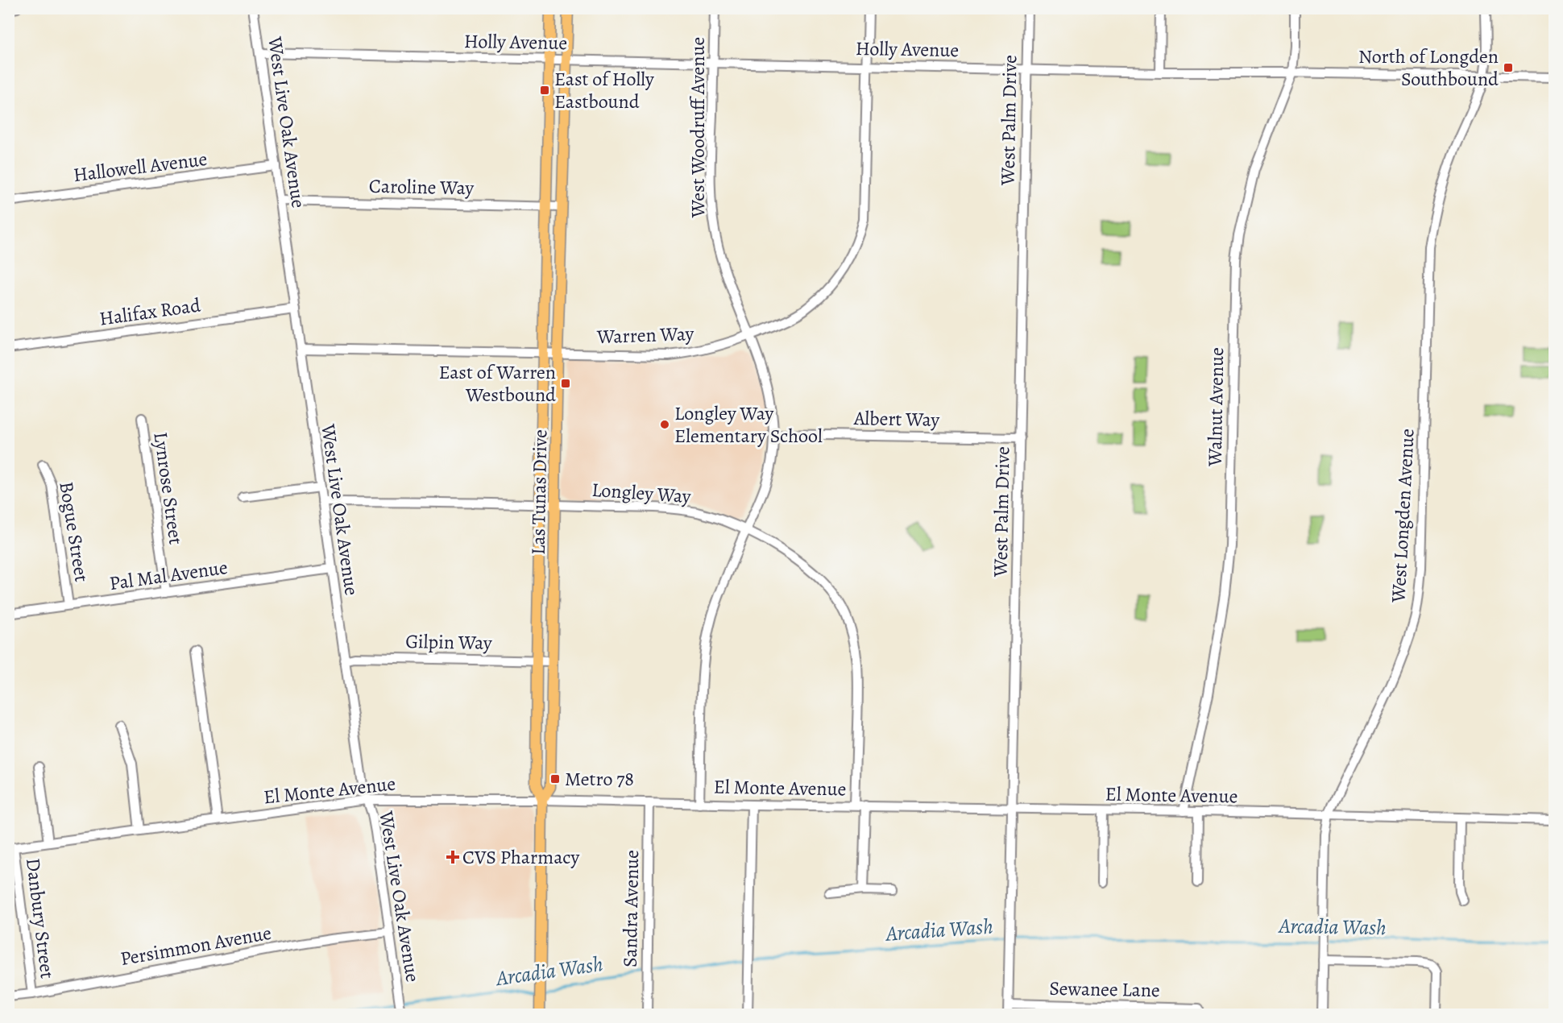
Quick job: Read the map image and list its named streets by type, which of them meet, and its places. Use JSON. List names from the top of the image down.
{
  "streets": {
    "main road": ["Las Tunas Drive"],
    "street": [
      "Holly Avenue",
      "West Palm Drive",
      "West Live Oak Avenue",
      "West Woodruff Avenue",
      "Hallowell Avenue",
      "Caroline Way",
      "Halifax Road",
      "Warren Way",
      "Walnut Avenue",
      "Albert Way",
      "Lynrose Street",
      "Longley Way",
      "West Longden Avenue",
      "Bogue Street",
      "Pal Mal Avenue",
      "Gilpin Way",
      "El Monte Avenue",
      "Sandra Avenue",
      "Danbury Street",
      "Persimmon Avenue",
      "Sewanee Lane"
    ]
  },
  "crossings": [
    ["Holly Avenue", "West Palm Drive"],
    ["Holly Avenue", "West Live Oak Avenue"],
    ["Holly Avenue", "West Woodruff Avenue"],
    ["Holly Avenue", "Warren Way"],
    ["Holly Avenue", "Walnut Avenue"],
    ["Holly Avenue", "Las Tunas Drive"],
    ["Holly Avenue", "West Longden Avenue"],
    ["West Palm Drive", "Albert Way"],
    ["West Palm Drive", "El Monte Avenue"],
    ["West Palm Drive", "Sewanee Lane"],
    ["West Live Oak Avenue", "Hallowell Avenue"],
    ["West Live Oak Avenue", "Caroline Way"],
    ["West Live Oak Avenue", "Halifax Road"],
    ["West Live Oak Avenue", "Warren Way"],
    ["West Live Oak Avenue", "Longley Way"],
    ["West Live Oak Avenue", "Pal Mal Avenue"],
    ["West Live Oak Avenue", "Gilpin Way"],
    ["West Live Oak Avenue", "El Monte Avenue"],
    ["West Live Oak Avenue", "Persimmon Avenue"],
    ["West Woodruff Avenue", "Warren Way"],
    ["West Woodruff Avenue", "Albert Way"],
    ["West Woodruff Avenue", "Longley Way"],
    ["West Woodruff Avenue", "El Monte Avenue"],
    ["Caroline Way", "Las Tunas Drive"],
    ["Warren Way", "Las Tunas Drive"],
    ["Walnut Avenue", "El Monte Avenue"],
    ["Lynrose Street", "Pal Mal Avenue"],
    ["Las Tunas Drive", "Longley Way"],
    ["Las Tunas Drive", "Gilpin Way"],
    ["Las Tunas Drive", "El Monte Avenue"],
    ["Longley Way", "El Monte Avenue"],
    ["West Longden Avenue", "El Monte Avenue"],
    ["Bogue Street", "Pal Mal Avenue"],
    ["El Monte Avenue", "Sandra Avenue"],
    ["El Monte Avenue", "Danbury Street"],
    ["Danbury Street", "Persimmon Avenue"]
  ],
  "water": ["Arcadia Wash"],
  "places": {
    "transit": [
      "North of Longden Southbound",
      "East of Holly Eastbound",
      "East of Warren Westbound",
      "Metro 78"
    ],
    "other": ["Longley Way Elementary School"],
    "health": ["CVS Pharmacy"]
  }
}
